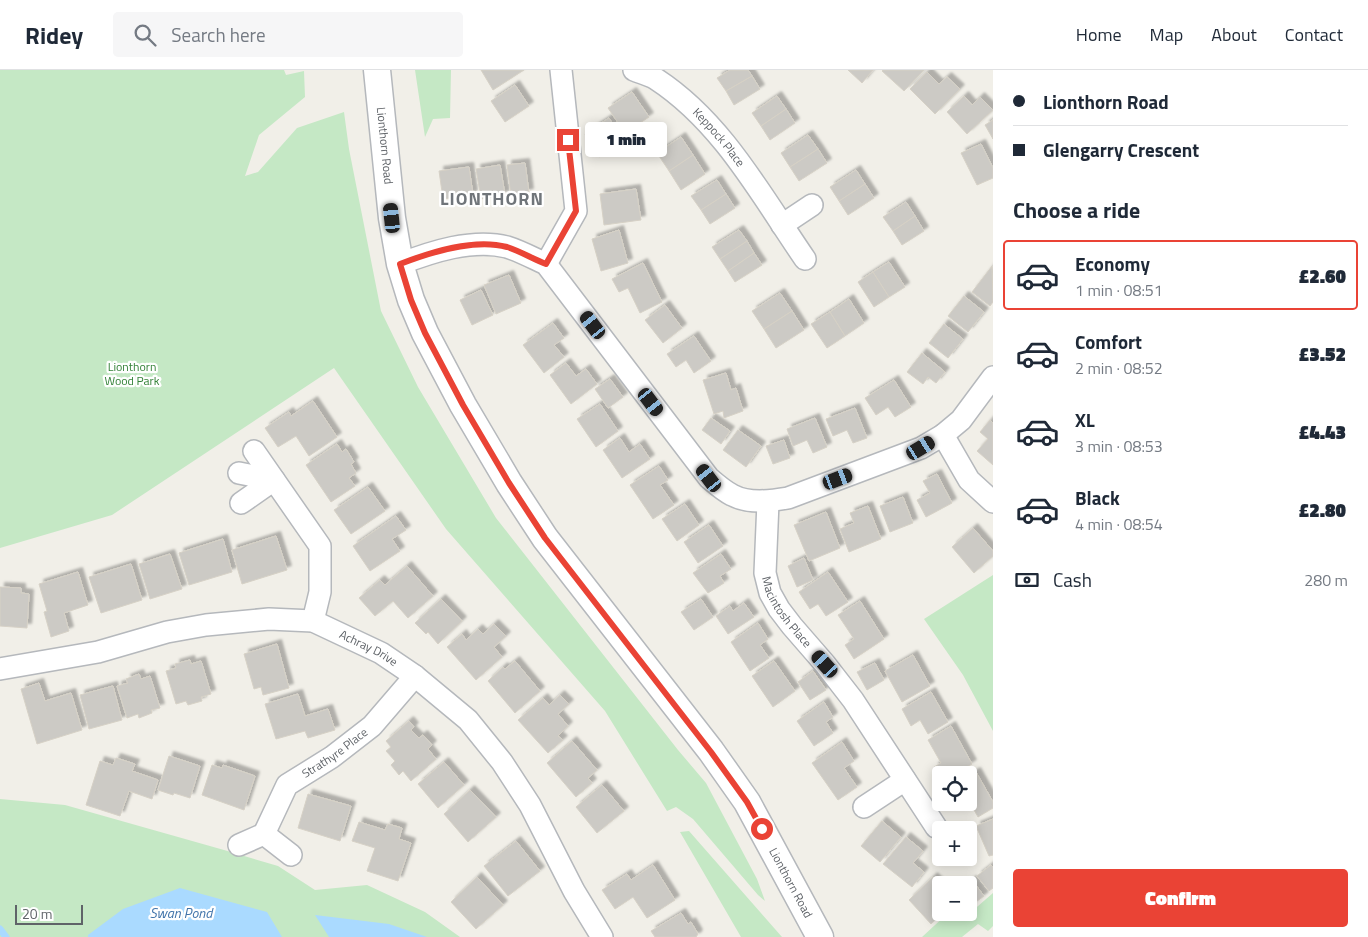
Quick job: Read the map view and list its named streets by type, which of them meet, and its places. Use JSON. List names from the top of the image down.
{
  "streets": {
    "street": [
      "Keppock Place",
      "Lionthorn Road",
      "Macintosh Place",
      "Achray Drive",
      "Strathyre Place"
    ]
  },
  "crossings": [
    ["Achray Drive", "Strathyre Place"]
  ],
  "districts": ["LIONTHORN"],
  "water": ["Swan Pond"],
  "parks": ["Lionthorn Wood Park"],
  "scale_bar": "20 m",
  "page": {
    "header": "Ridey",
    "search": "Search here",
    "nav": [
      "Home",
      "Map",
      "About",
      "Contact"
    ],
    "banner": ["Lionthorn Road", "Glengarry Crescent"],
    "bubble": "1 min",
    "heading": "Choose a ride",
    "list": [
      {
        "name": "Economy",
        "note": "1 min · 08:51",
        "value": "£2.60"
      },
      {
        "name": "Comfort",
        "note": "2 min · 08:52",
        "value": "£3.52"
      },
      {
        "name": "XL",
        "note": "3 min · 08:53",
        "value": "£4.43"
      },
      {
        "name": "Black",
        "note": "4 min · 08:54",
        "value": "£2.80"
      }
    ],
    "pay": ["Cash", "280 m"],
    "map_buttons": ["+", "−"],
    "buttons": "Confirm",
    "scale": "20 m"
  }
}
